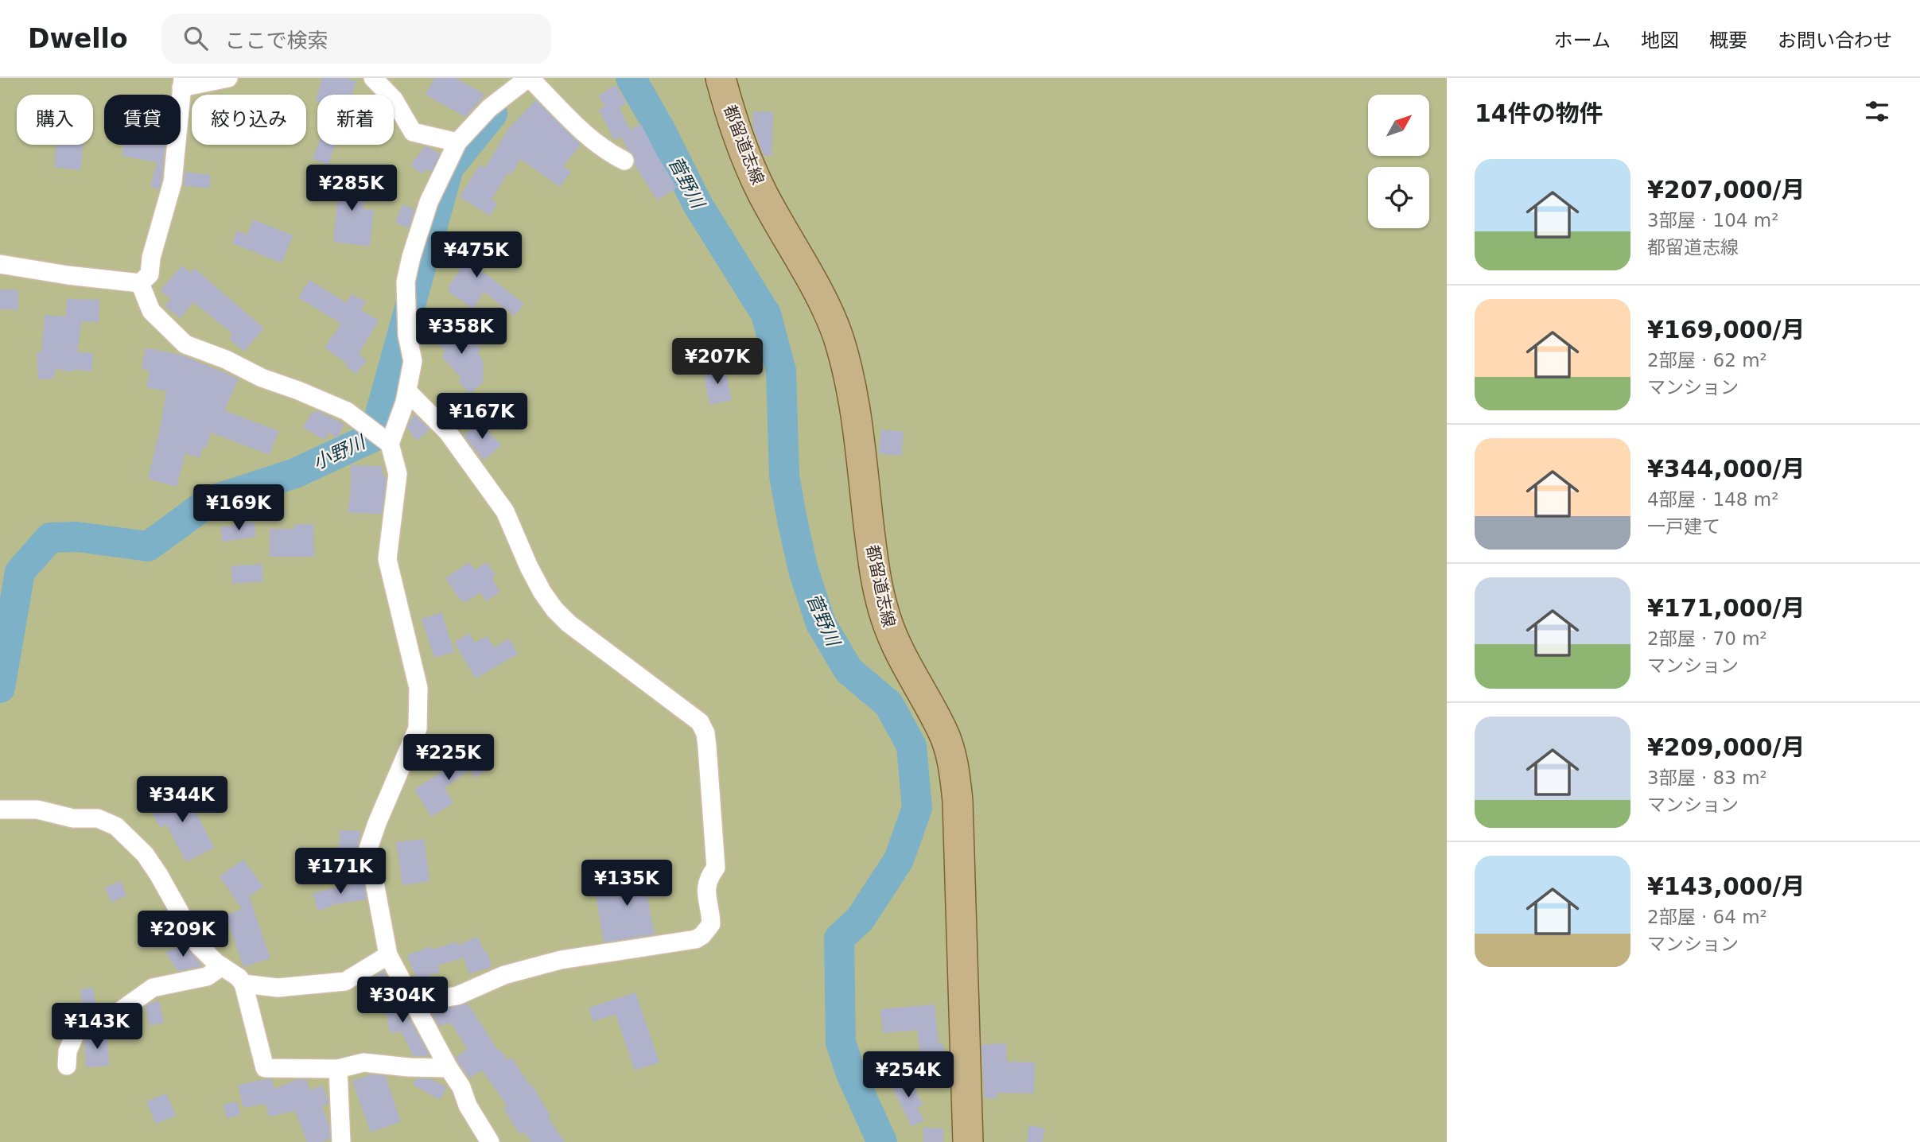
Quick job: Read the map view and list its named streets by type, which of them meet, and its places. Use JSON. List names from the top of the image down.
{
  "streets": {
    "main road": ["都留道志線"]
  },
  "water": ["菅野川", "小野川"],
  "north": "top right",
  "page": {
    "header": "Dwello",
    "search": "ここで検索",
    "nav": [
      "ホーム",
      "地図",
      "概要",
      "お問い合わせ"
    ],
    "heading": "14件の物件",
    "chip": [
      "購入",
      "賃貸",
      "絞り込み",
      "新着"
    ],
    "list": [
      {
        "name": "¥207,000/月",
        "note": "3部屋 · 104 m² · 都留道志線"
      },
      {
        "name": "¥169,000/月",
        "note": "2部屋 · 62 m² · マンション"
      },
      {
        "name": "¥344,000/月",
        "note": "4部屋 · 148 m² · 一戸建て"
      },
      {
        "name": "¥171,000/月",
        "note": "2部屋 · 70 m² · マンション"
      },
      {
        "name": "¥209,000/月",
        "note": "3部屋 · 83 m² · マンション"
      },
      {
        "name": "¥143,000/月",
        "note": "2部屋 · 64 m² · マンション"
      }
    ],
    "price": [
      "¥285K",
      "¥475K",
      "¥358K",
      "¥207K",
      "¥167K",
      "¥169K",
      "¥225K",
      "¥344K",
      "¥171K",
      "¥135K",
      "¥209K",
      "¥304K",
      "¥143K",
      "¥254K"
    ]
  }
}
